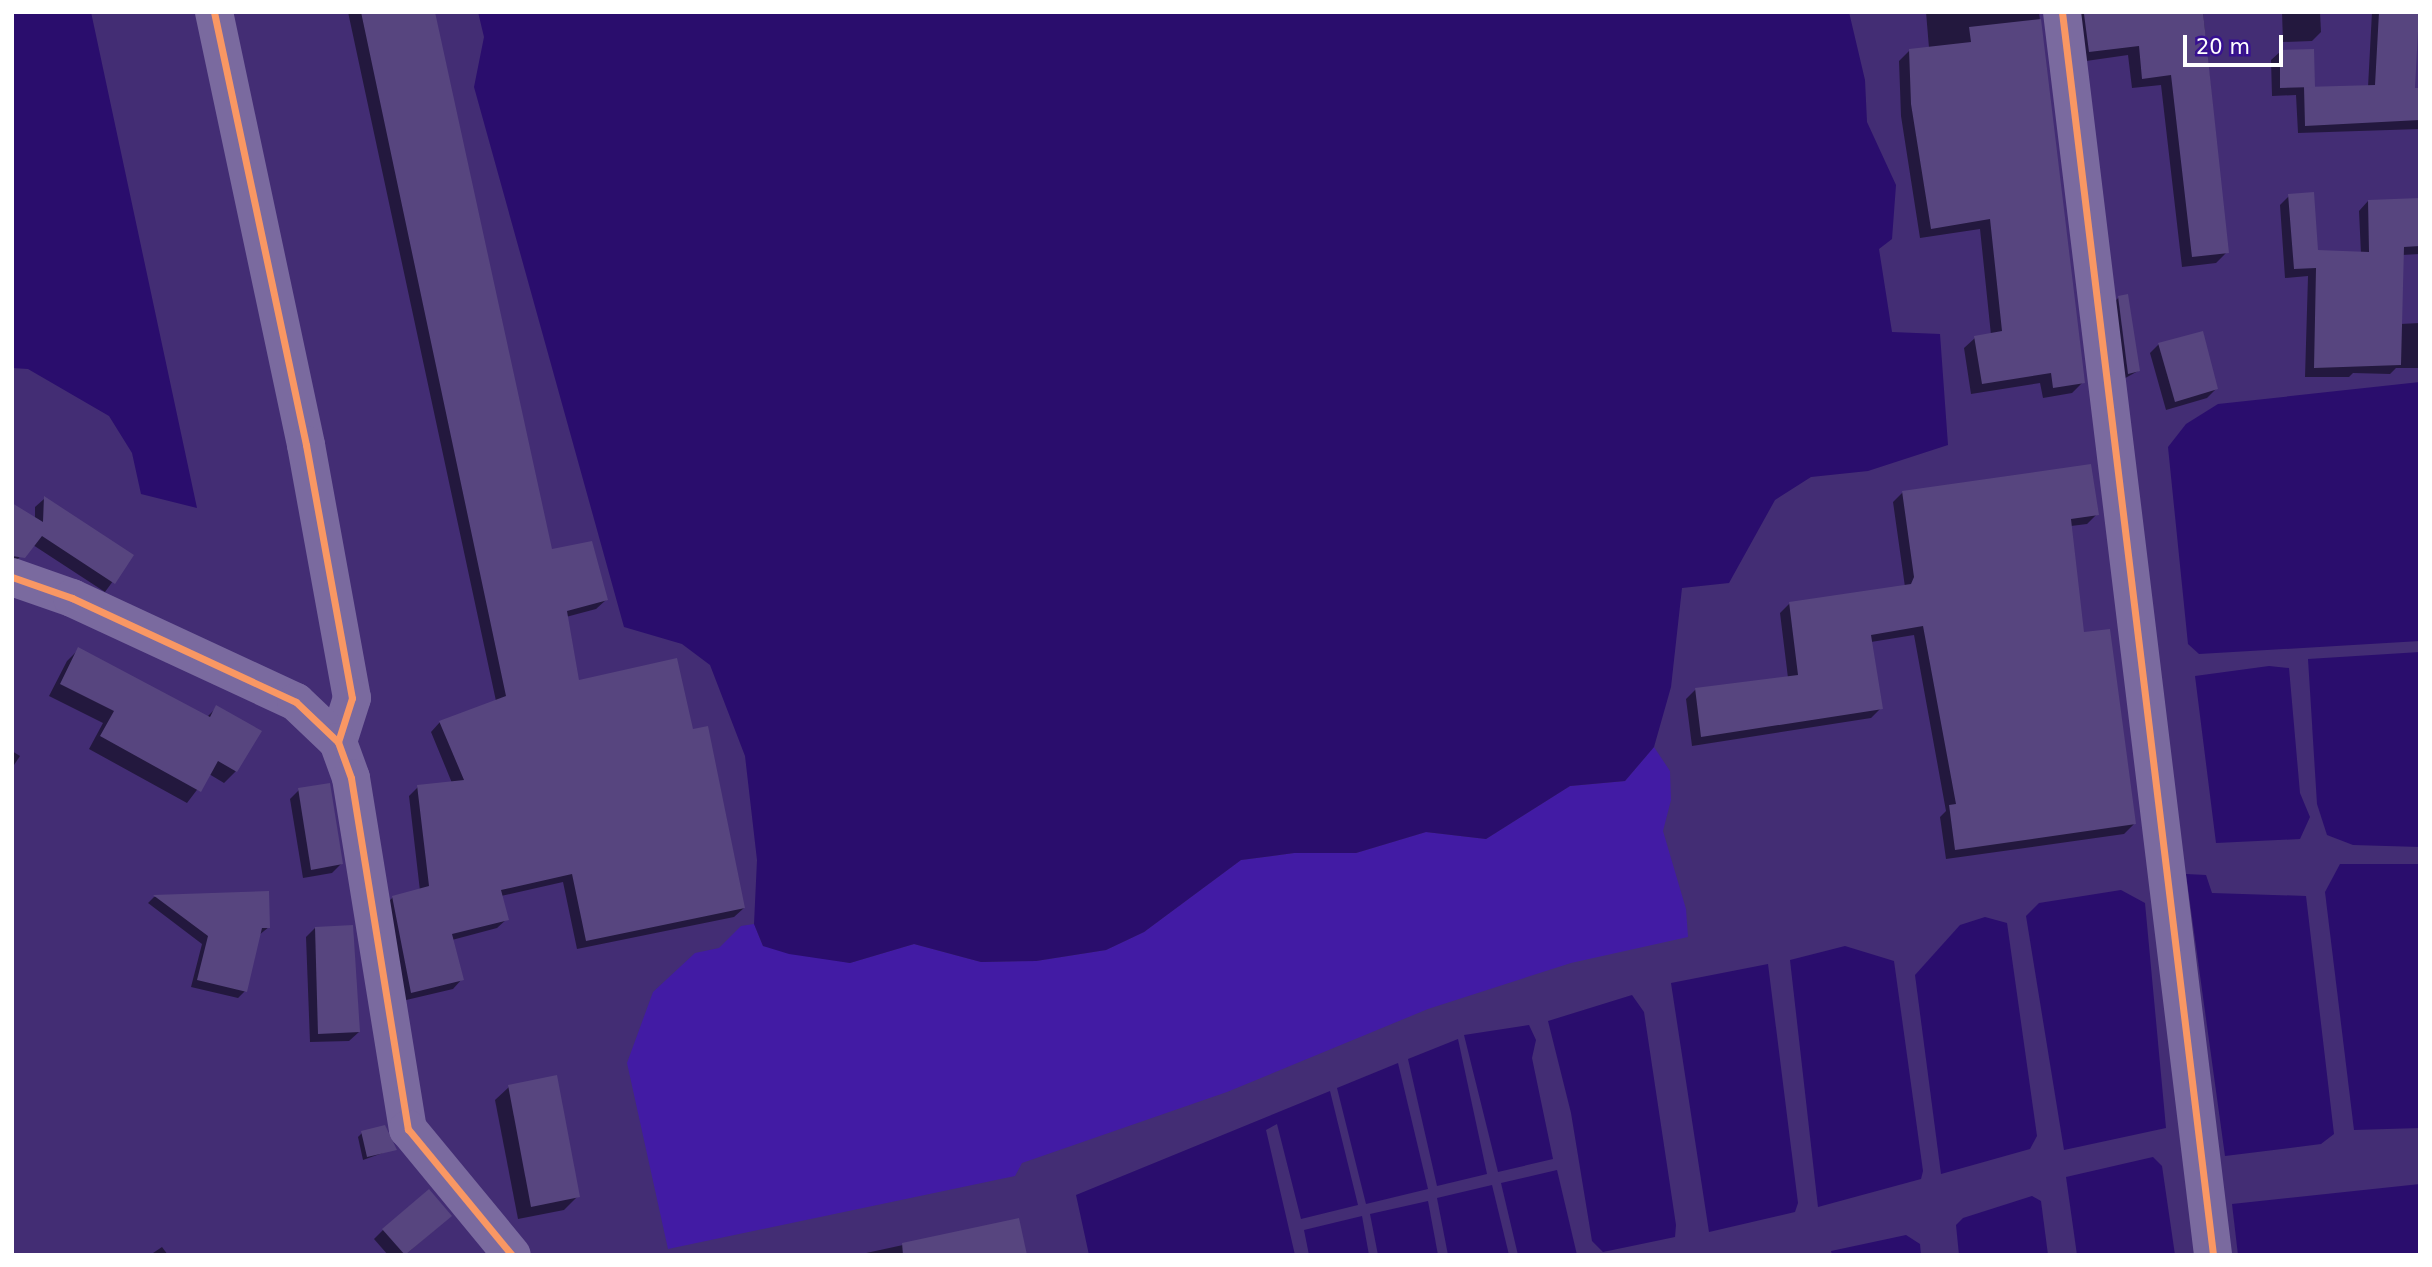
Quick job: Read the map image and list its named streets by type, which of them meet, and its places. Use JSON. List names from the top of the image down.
{
  "scale_bar": "20 m"
}
